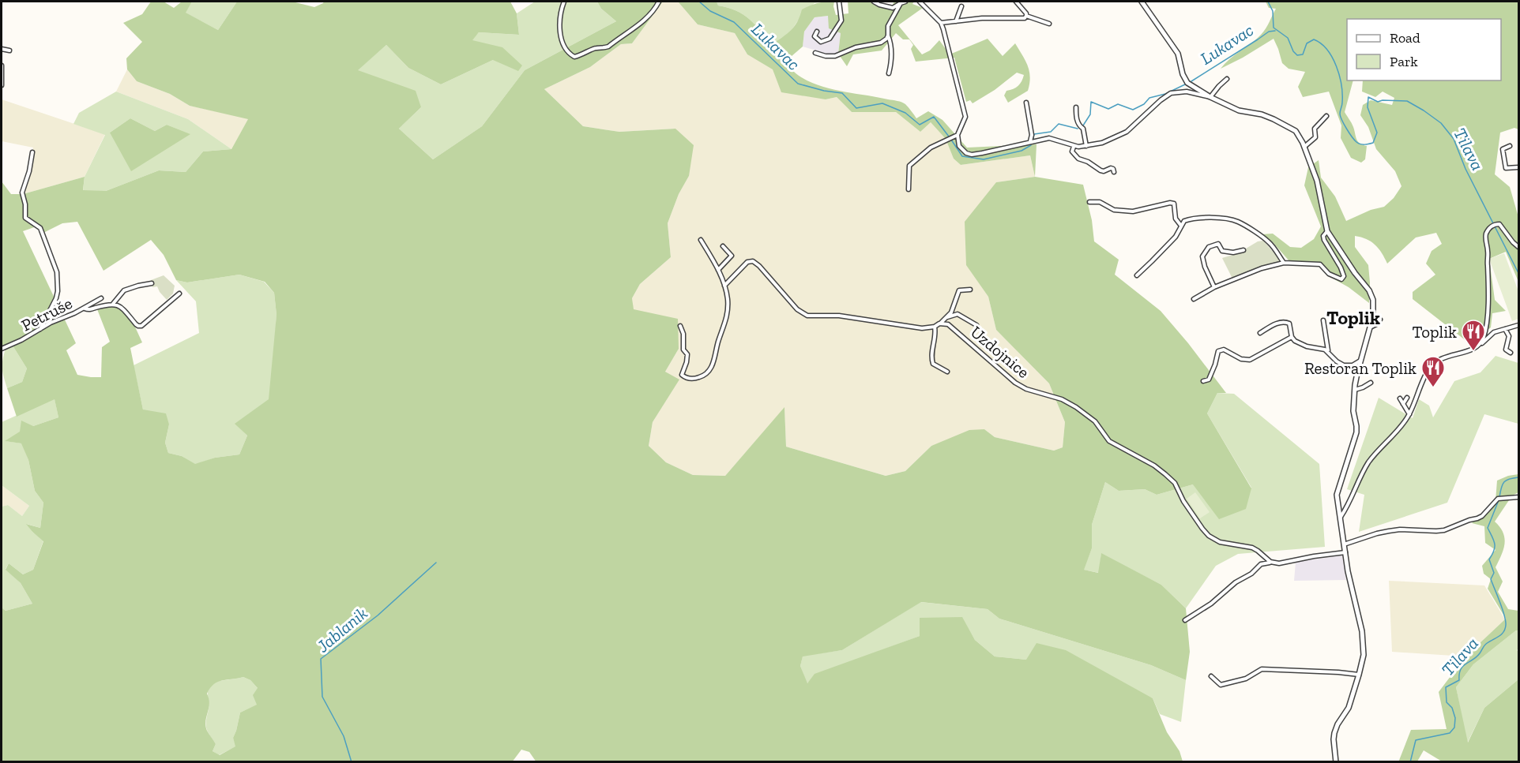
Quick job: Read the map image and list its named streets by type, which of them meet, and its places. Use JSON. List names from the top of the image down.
{
  "streets": {
    "street": ["Petruše", "Uzdojnice"]
  },
  "districts": ["Toplik"],
  "water": ["Lukavac", "Tilava", "Jablanik"],
  "places": {
    "restaurant": ["Toplik", "Restoran Toplik"]
  },
  "legend": ["Road", "Park"]
}
